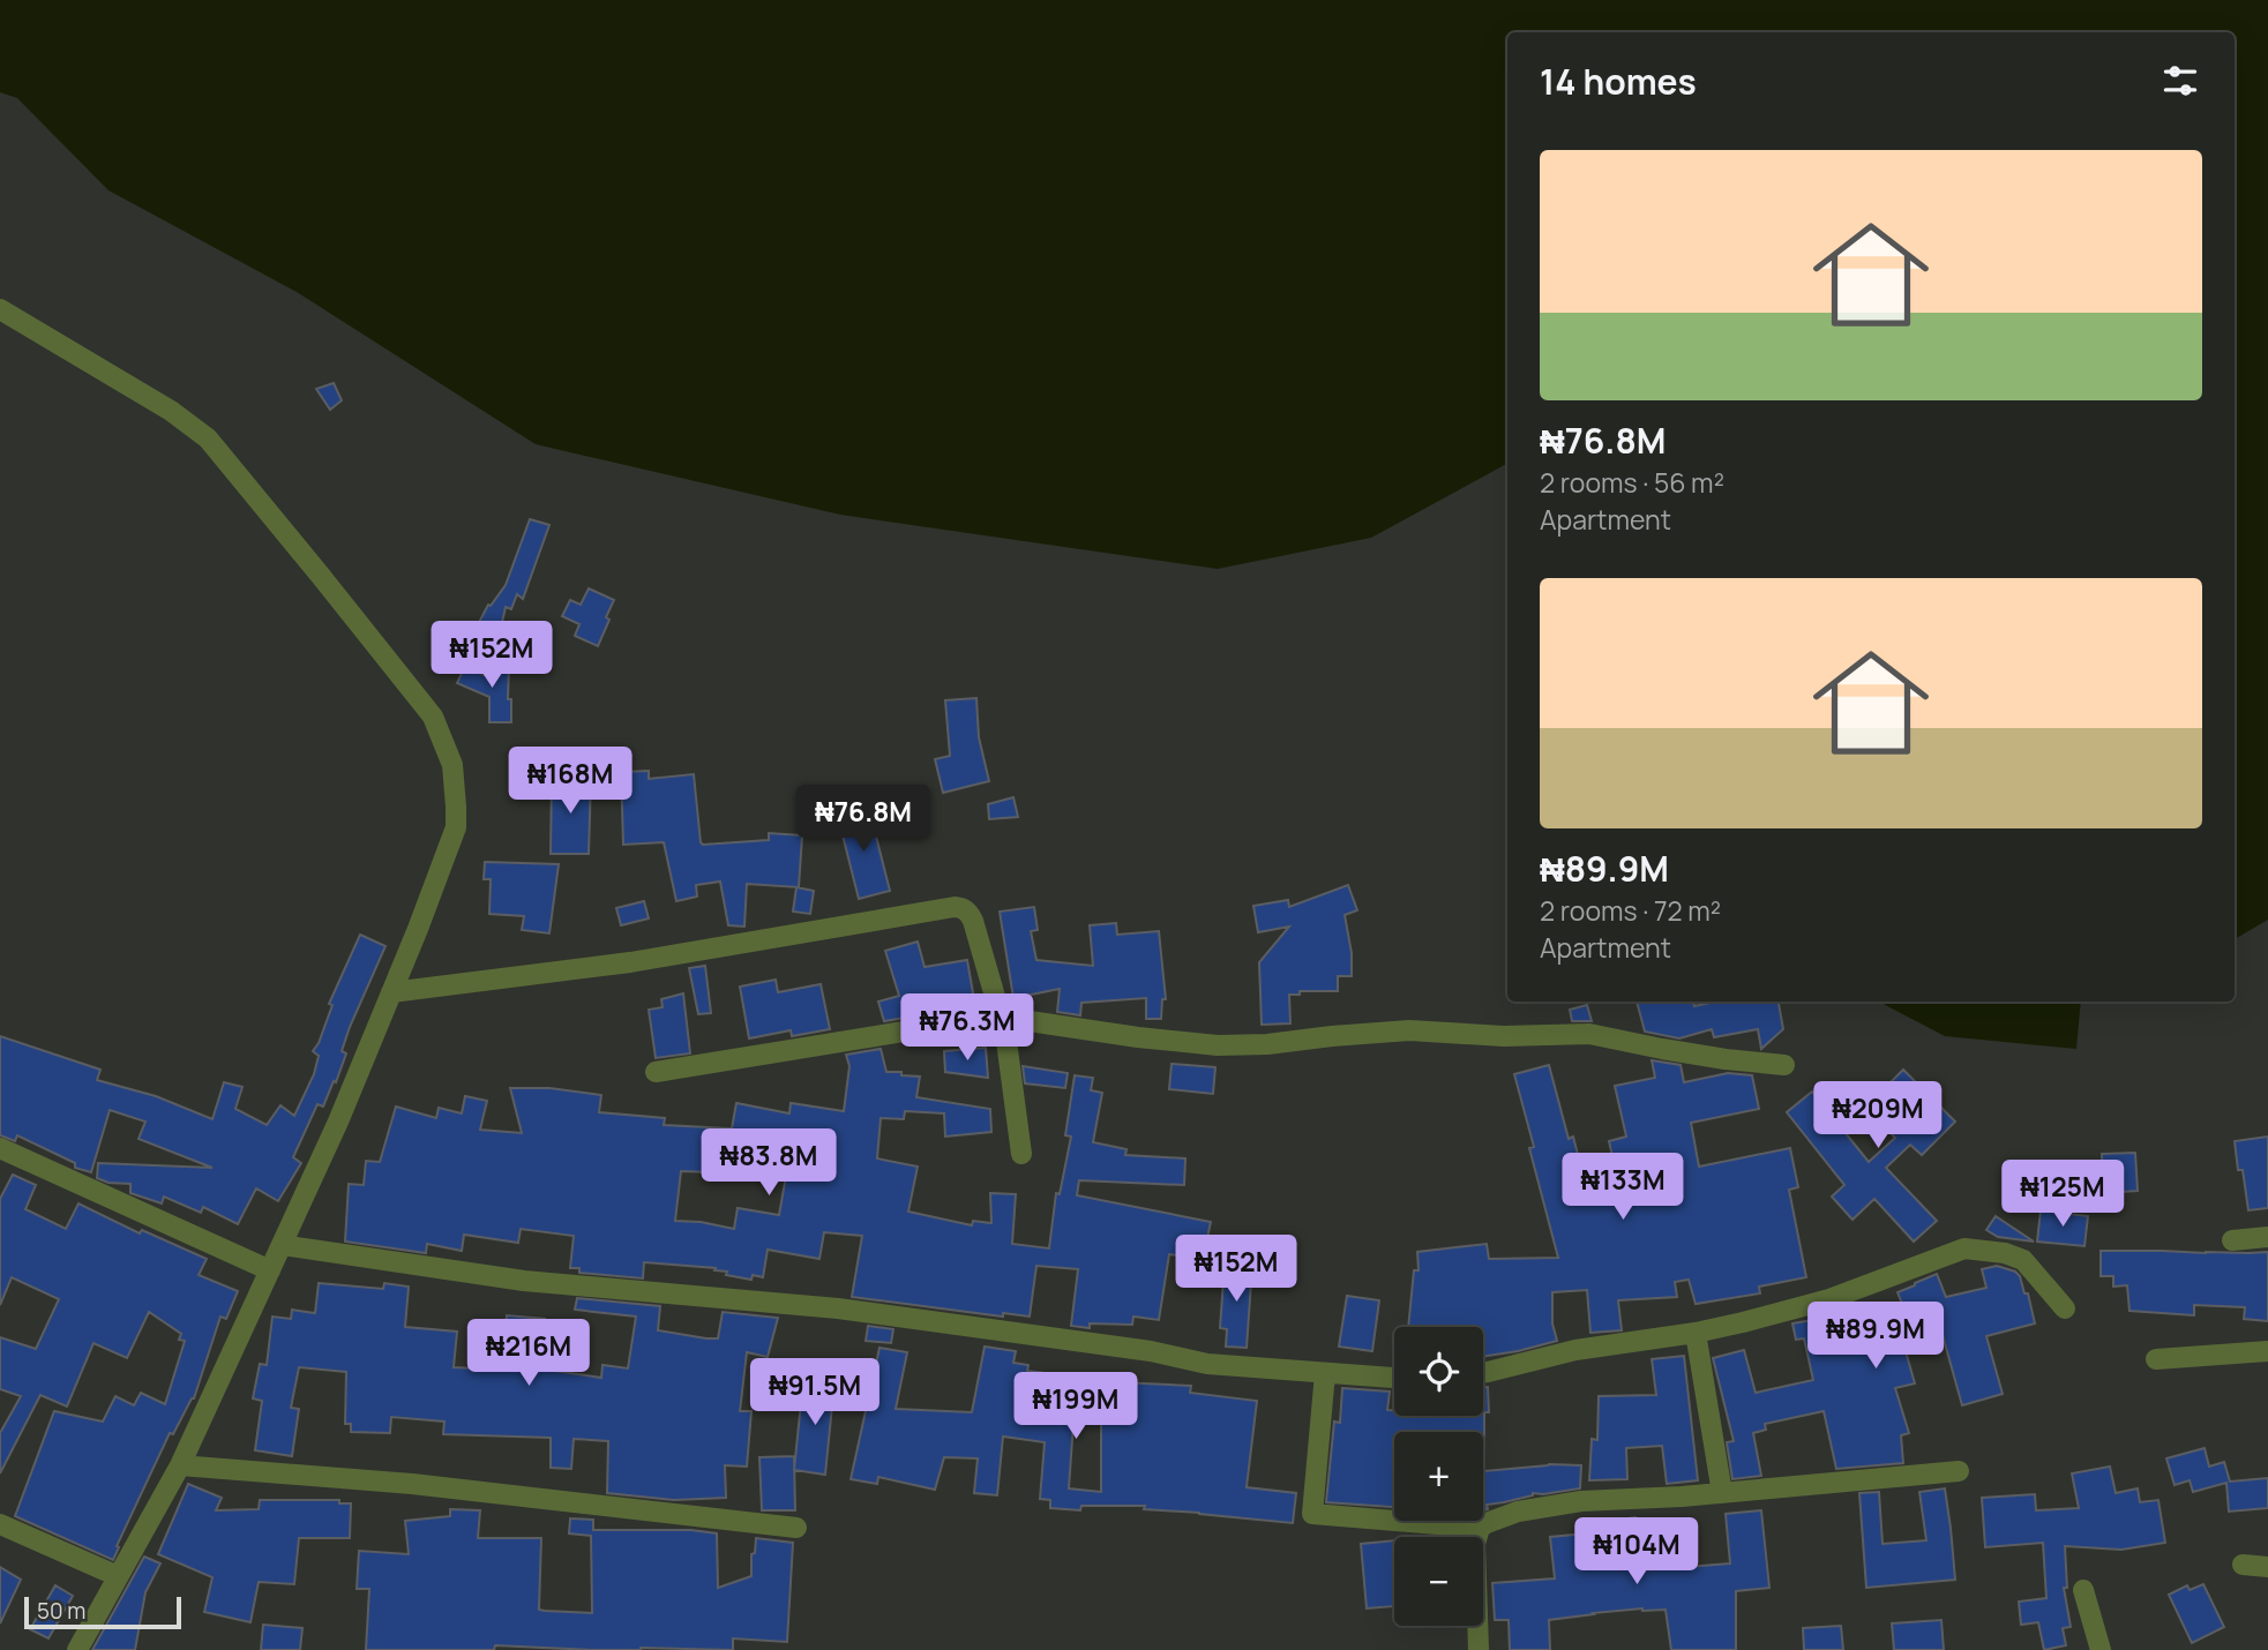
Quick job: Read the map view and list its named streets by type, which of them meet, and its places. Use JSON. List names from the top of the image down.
{
  "scale_bar": "50 m",
  "page": {
    "heading": "14 homes",
    "list": [
      {
        "name": "₦76.8M",
        "note": "2 rooms · 56 m² · Apartment"
      },
      {
        "name": "₦89.9M",
        "note": "2 rooms · 72 m² · Apartment"
      }
    ],
    "price": [
      "₦152M",
      "₦168M",
      "₦76.8M",
      "₦76.3M",
      "₦209M",
      "₦83.8M",
      "₦133M",
      "₦125M",
      "₦152M",
      "₦89.9M",
      "₦216M",
      "₦91.5M",
      "₦199M",
      "₦104M"
    ],
    "map_buttons": ["+", "−"],
    "scale": "50 m"
  }
}
